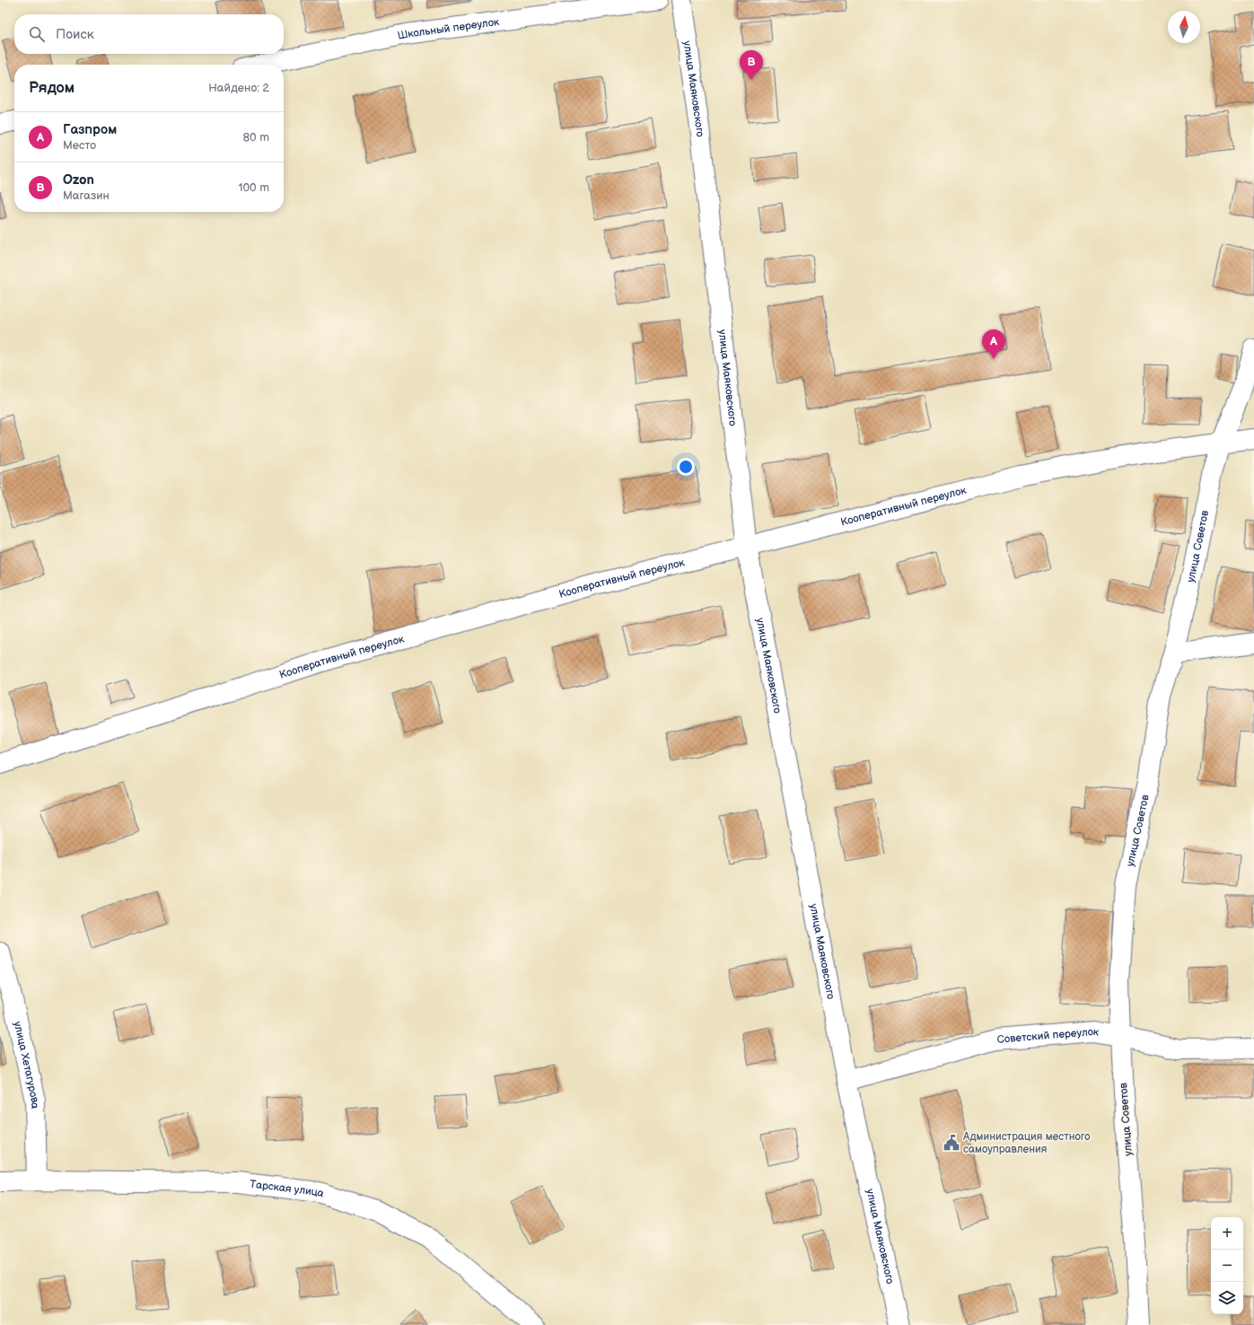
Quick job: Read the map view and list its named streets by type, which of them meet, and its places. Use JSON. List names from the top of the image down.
{
  "streets": {
    "street": [
      "Школьный переулок",
      "улица Маяковского",
      "Кооперативный переулок",
      "улица Советов",
      "Советский переулок",
      "улица Хетагурова",
      "Тарская улица"
    ]
  },
  "crossings": [
    ["улица Маяковского", "Кооперативный переулок"],
    ["улица Маяковского", "Советский переулок"],
    ["Кооперативный переулок", "улица Советов"],
    ["улица Советов", "Советский переулок"],
    ["улица Хетагурова", "Тарская улица"]
  ],
  "places": {
    "public building": ["Администрация местного самоуправления"]
  },
  "north": "top",
  "page": {
    "search": "Поиск",
    "pins": ["B", "A"],
    "heading": ["Рядом", "Найдено: 2"],
    "list": [
      {
        "mark": "A",
        "name": "Газпром",
        "note": "Место",
        "value": "80 m"
      },
      {
        "mark": "B",
        "name": "Ozon",
        "note": "Магазин",
        "value": "100 m"
      }
    ],
    "map_buttons": ["+", "−"]
  }
}
